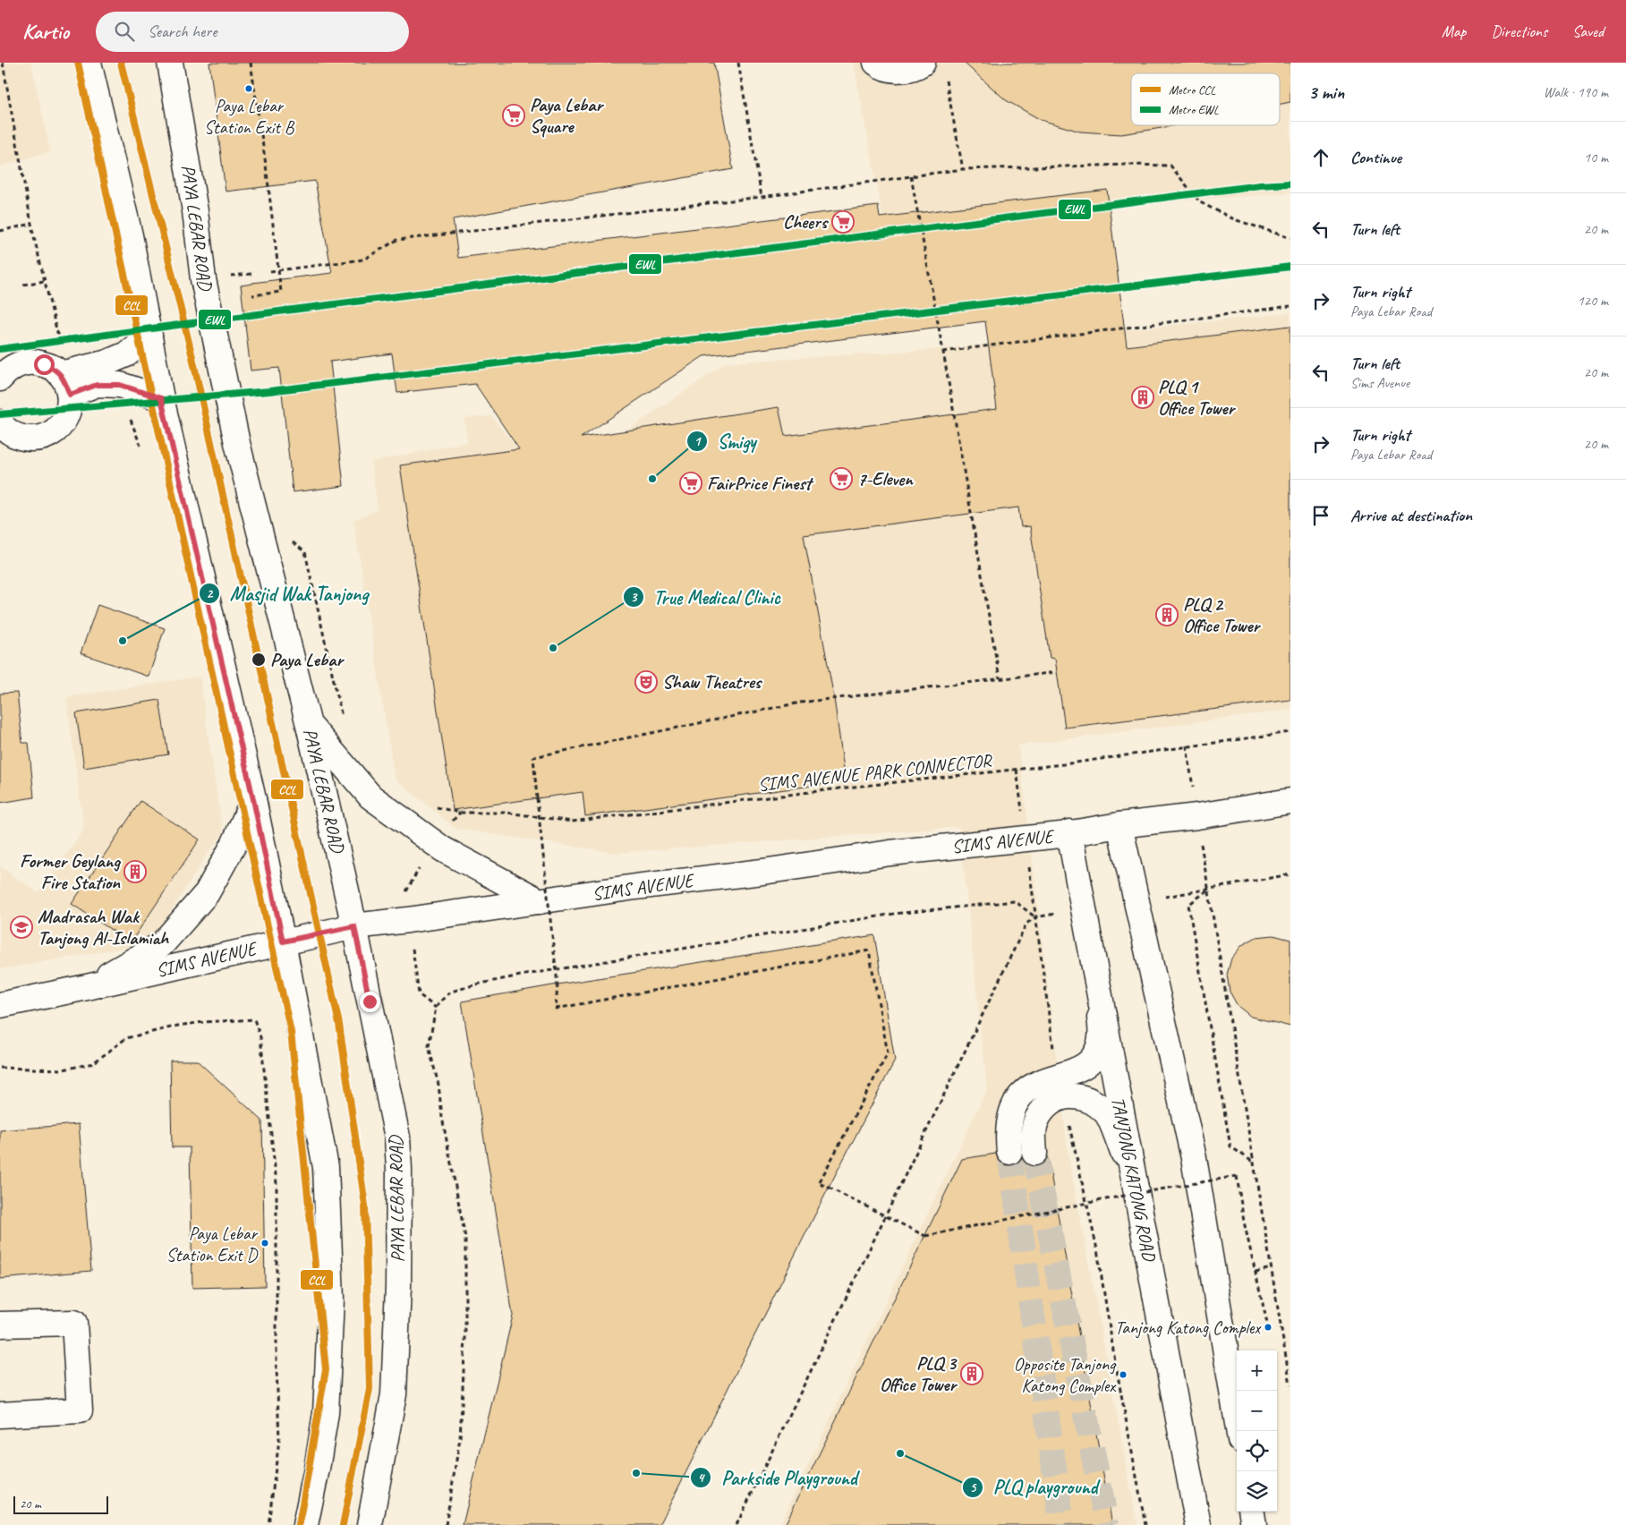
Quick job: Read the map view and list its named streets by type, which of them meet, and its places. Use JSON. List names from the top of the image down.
{
  "streets": {
    "main road": ["PAYA LEBAR ROAD", "SIMS AVENUE", "TANJONG KATONG ROAD"],
    "path": ["SIMS AVENUE PARK CONNECTOR"]
  },
  "crossings": [
    ["PAYA LEBAR ROAD", "SIMS AVENUE"],
    ["SIMS AVENUE", "TANJONG KATONG ROAD"]
  ],
  "places": {
    "other": [
      "Paya Lebar Station Exit B",
      "Smigy",
      "Masjid Wak Tanjong",
      "True Medical Clinic",
      "Paya Lebar",
      "Paya Lebar Station Exit D",
      "Tanjong Katong Complex",
      "Opposite Tanjong Katong Complex",
      "PLQ playground",
      "Parkside Playground"
    ],
    "supermarket": [
      "Paya Lebar Square",
      "Cheers",
      "7-Eleven",
      "FairPrice Finest"
    ],
    "building": [
      "PLQ 1 Office Tower",
      "PLQ 2 Office Tower",
      "Former Geylang Fire Station",
      "PLQ 3 Office Tower"
    ],
    "theatre": ["Shaw Theatres"],
    "school or university": ["Madrasah Wak Tanjong Al-Islamiah"]
  },
  "lines": ["metro line CCL", "metro line EWL"],
  "legend": ["Metro CCL", "Metro EWL"],
  "scale_bar": "20 m",
  "page": {
    "header": "Kartio",
    "search": "Search here",
    "nav": ["Map", "Directions", "Saved"],
    "heading": ["3 min", "Walk · 190 m"],
    "list": [
      ["Continue", "10 m"],
      ["Turn left", "20 m"],
      ["Turn right", "Paya Lebar Road", "120 m"],
      ["Turn left", "Sims Avenue", "20 m"],
      ["Turn right", "Paya Lebar Road", "20 m"],
      "Arrive at destination"
    ],
    "map_buttons": ["+", "−"],
    "scale": "20 m"
  }
}
